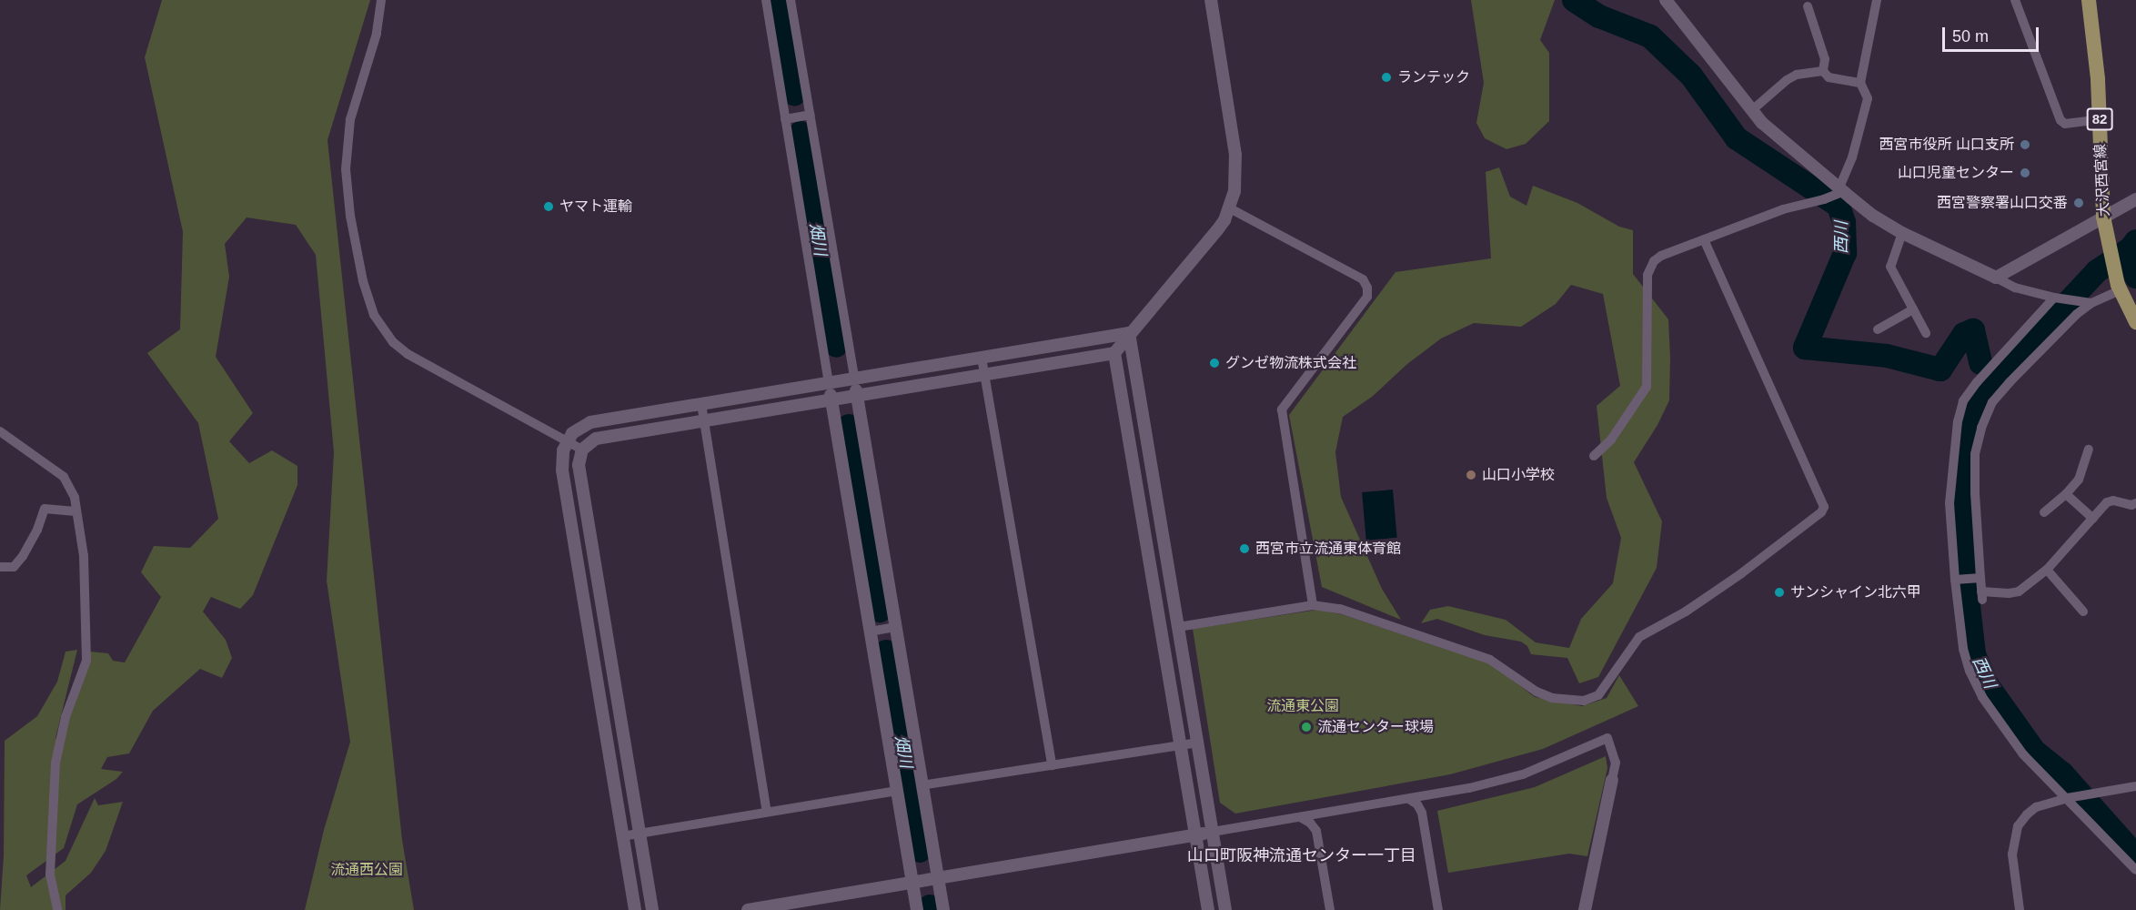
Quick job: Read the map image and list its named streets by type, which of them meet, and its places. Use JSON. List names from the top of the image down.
{
  "streets": {
    "main road": ["82", "大沢西宮線"]
  },
  "districts": ["山口町阪神流通センター一丁目"],
  "water": ["西川", "畑川"],
  "parks": ["流通東公園", "流通西公園"],
  "places": [
    "ランテック",
    "西宮市役所 山口支所",
    "山口児童センター",
    "西宮警察署山口交番",
    "ヤマト運輸",
    "グンゼ物流株式会社",
    "山口小学校",
    "西宮市立流通東体育館",
    "サンシャイン北六甲",
    "流通センター球場"
  ],
  "scale_bar": "50 m"
}
